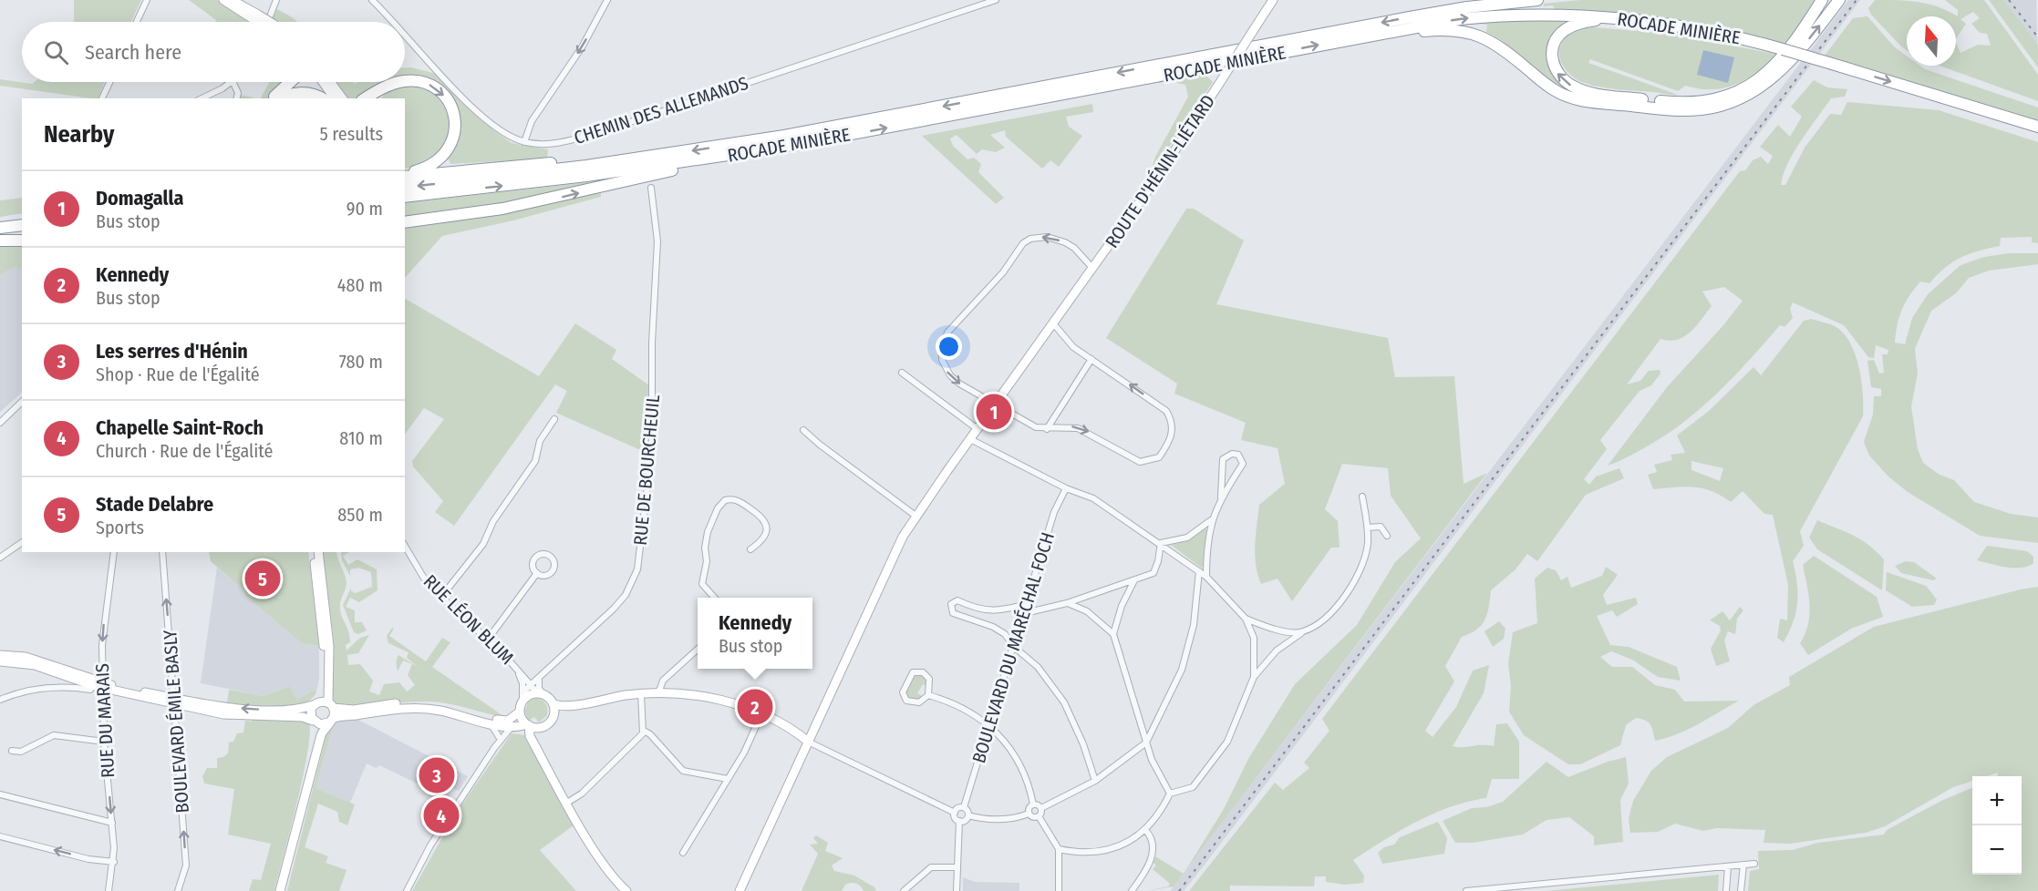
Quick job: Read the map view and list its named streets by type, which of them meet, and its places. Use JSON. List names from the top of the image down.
{
  "streets": {
    "highway": ["ROCADE MINIÈRE"],
    "main road": ["ROUTE D'HÉNIN-LIÉTARD"],
    "street": [
      "CHEMIN DES ALLEMANDS",
      "RUE DE BOURCHEUIL",
      "RUE LÉON BLUM",
      "BOULEVARD DU MARÉCHAL FOCH",
      "RUE DU MARAIS",
      "BOULEVARD ÉMILE BASLY"
    ]
  },
  "crossings": [
    ["RUE DE BOURCHEUIL", "RUE LÉON BLUM"]
  ],
  "one_way": ["RUE DU MARAIS", "BOULEVARD ÉMILE BASLY"],
  "north": "top",
  "page": {
    "search": "Search here",
    "heading": ["Nearby", "5 results"],
    "list": [
      {
        "mark": "1",
        "name": "Domagalla",
        "note": "Bus stop",
        "value": "90 m"
      },
      {
        "mark": "2",
        "name": "Kennedy",
        "note": "Bus stop",
        "value": "480 m"
      },
      {
        "mark": "3",
        "name": "Les serres d'Hénin",
        "note": "Shop · Rue de l'Égalité",
        "value": "780 m"
      },
      {
        "mark": "4",
        "name": "Chapelle Saint-Roch",
        "note": "Church · Rue de l'Égalité",
        "value": "810 m"
      },
      {
        "mark": "5",
        "name": "Stade Delabre",
        "note": "Sports",
        "value": "850 m"
      }
    ],
    "pins": [
      "1",
      "5",
      "2",
      "3",
      "4"
    ],
    "popup": ["Kennedy", "Bus stop"],
    "map_buttons": ["+", "−"]
  }
}
